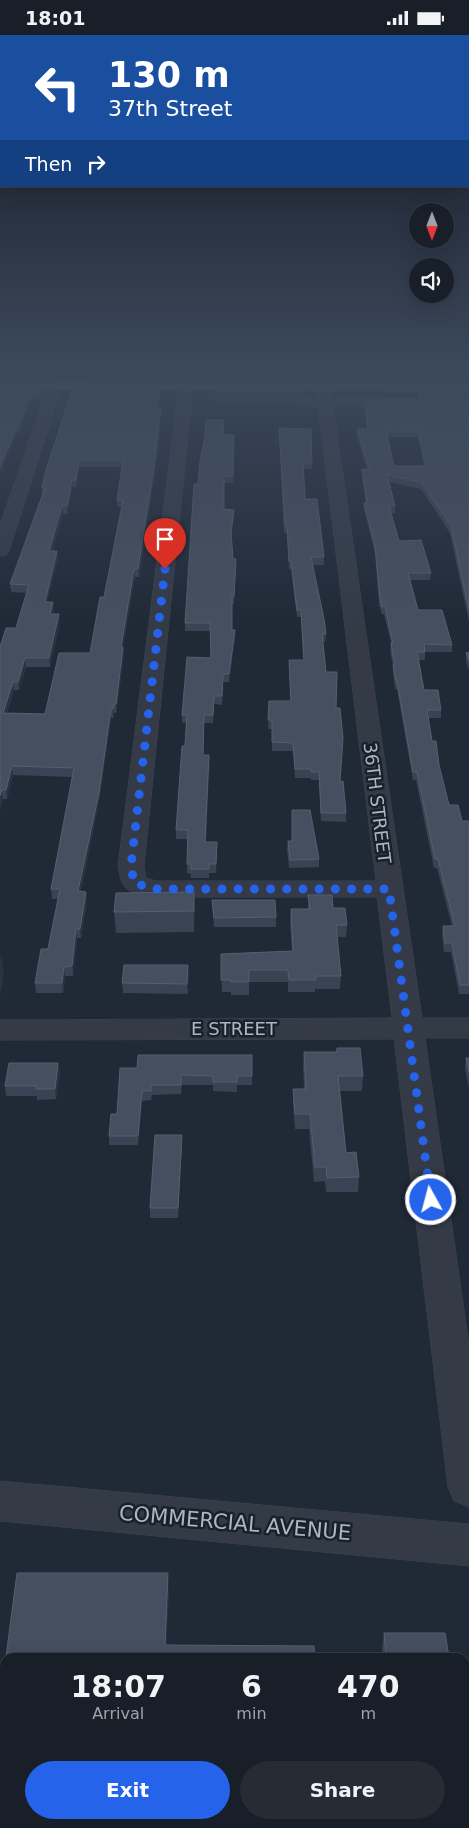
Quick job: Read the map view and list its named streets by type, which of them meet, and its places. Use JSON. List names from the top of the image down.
{
  "streets": {
    "street": ["36TH STREET", "E STREET", "COMMERCIAL AVENUE"]
  },
  "crossings": [
    ["36TH STREET", "E STREET"]
  ],
  "north": "bottom",
  "page": {
    "status": "18:01",
    "turn": ["130 m", "37th Street"],
    "then": "Then",
    "eta": [
      "18:07",
      "Arrival",
      "6",
      "min",
      "470",
      "m"
    ],
    "buttons": ["Exit", "Share"]
  }
}
